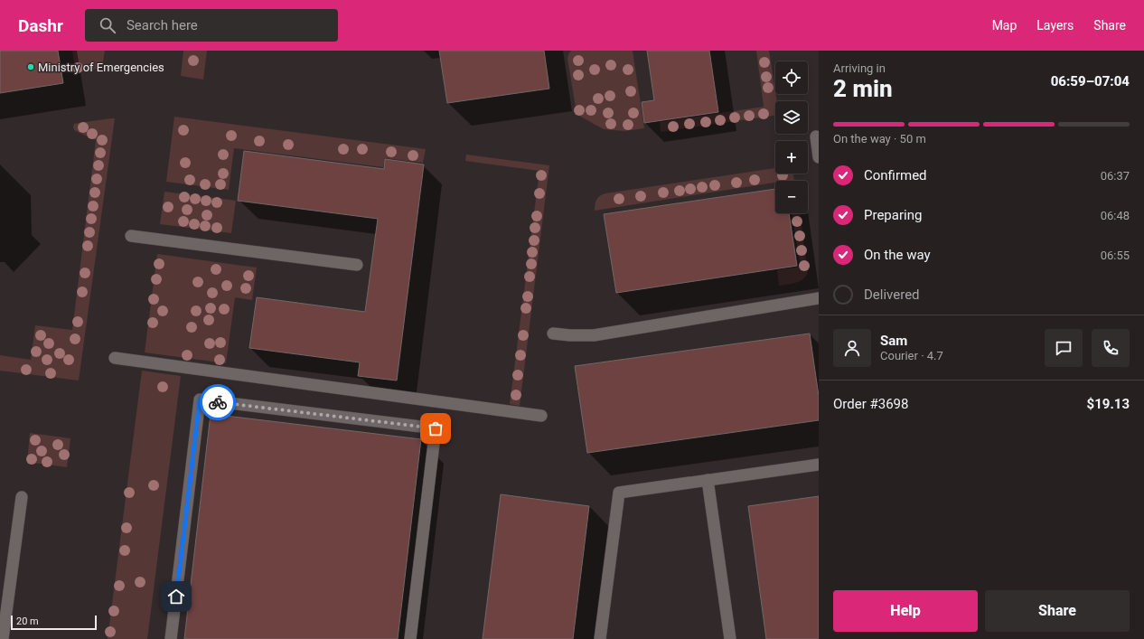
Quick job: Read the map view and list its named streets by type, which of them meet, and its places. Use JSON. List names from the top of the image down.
{
  "places": ["Ministry of Emergencies"],
  "scale_bar": "20 m",
  "page": {
    "header": "Dashr",
    "search": "Search here",
    "nav": ["Map", "Layers", "Share"],
    "heading": ["2 min", "Arriving in", "06:59–07:04"],
    "panel": [
      "Sam",
      "Courier · 4.7",
      "Order #3698",
      "$19.13"
    ],
    "map_buttons": ["+", "−"],
    "bar": "On the way · 50 m",
    "list": [
      ["Confirmed", "06:37"],
      ["Preparing", "06:48"],
      ["On the way", "06:55"],
      "Delivered"
    ],
    "buttons": ["Help", "Share"],
    "scale": "20 m"
  }
}
